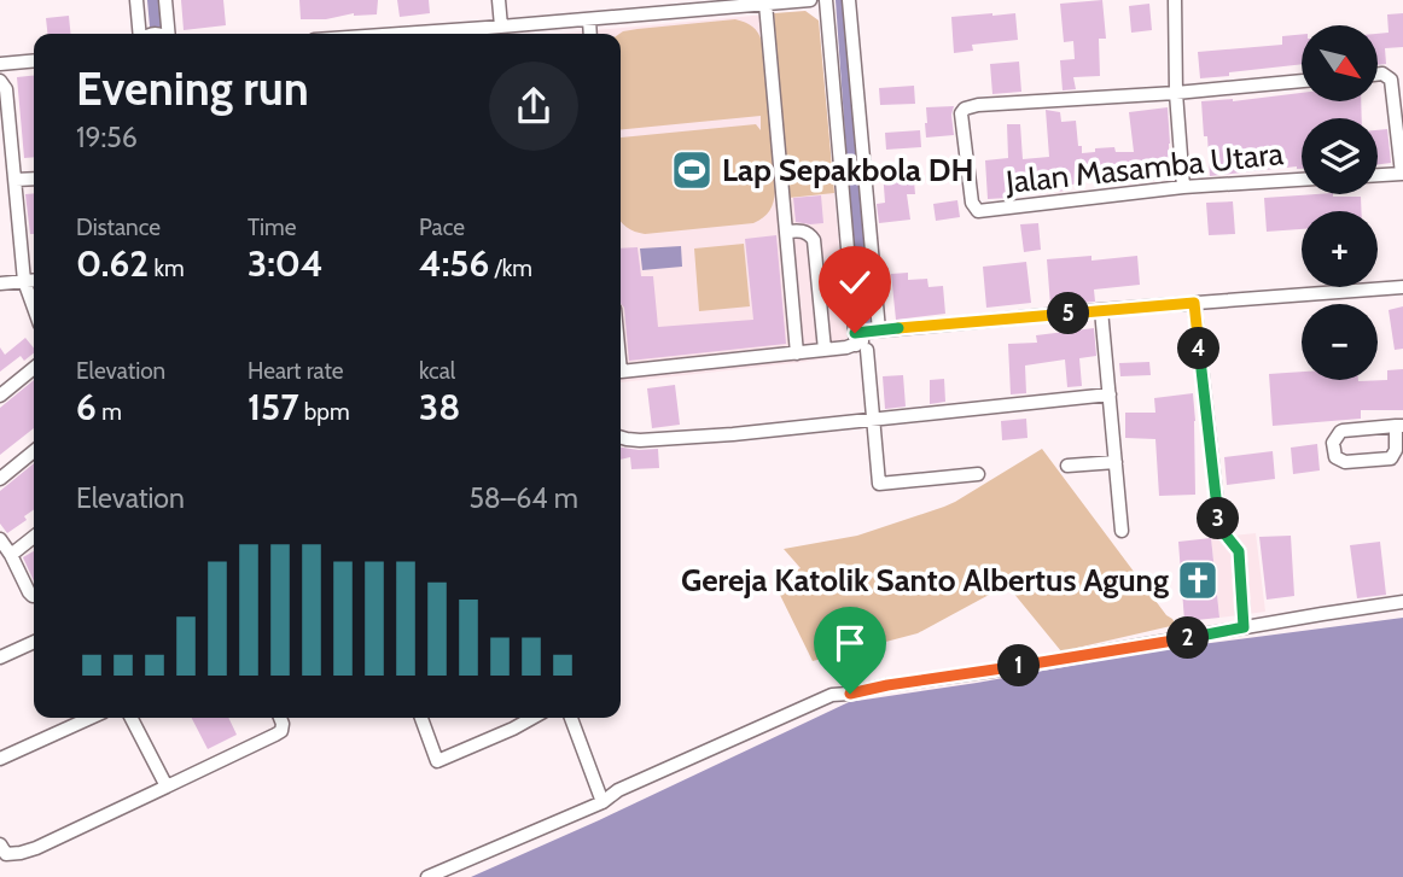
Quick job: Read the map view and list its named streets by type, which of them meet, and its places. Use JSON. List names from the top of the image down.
{
  "streets": {
    "street": ["Jalan Masamba Utara"]
  },
  "places": {
    "sports": ["Lap Sepakbola DH"],
    "church": ["Gereja Katolik Santo Albertus Agung"]
  },
  "north": "bottom right",
  "page": {
    "map_buttons": ["+", "−"],
    "heading": ["Evening run", "19:56"],
    "stats": [
      ["Distance", "0.62 km"],
      ["Time", "3:04"],
      ["Pace", "4:56 /km"],
      ["Elevation", "6 m"],
      ["Heart rate", "157 bpm"],
      ["kcal", "38"]
    ],
    "pins": [
      "5",
      "4",
      "3",
      "2",
      "1"
    ],
    "chart": ["Elevation", "58–64 m"]
  }
}
